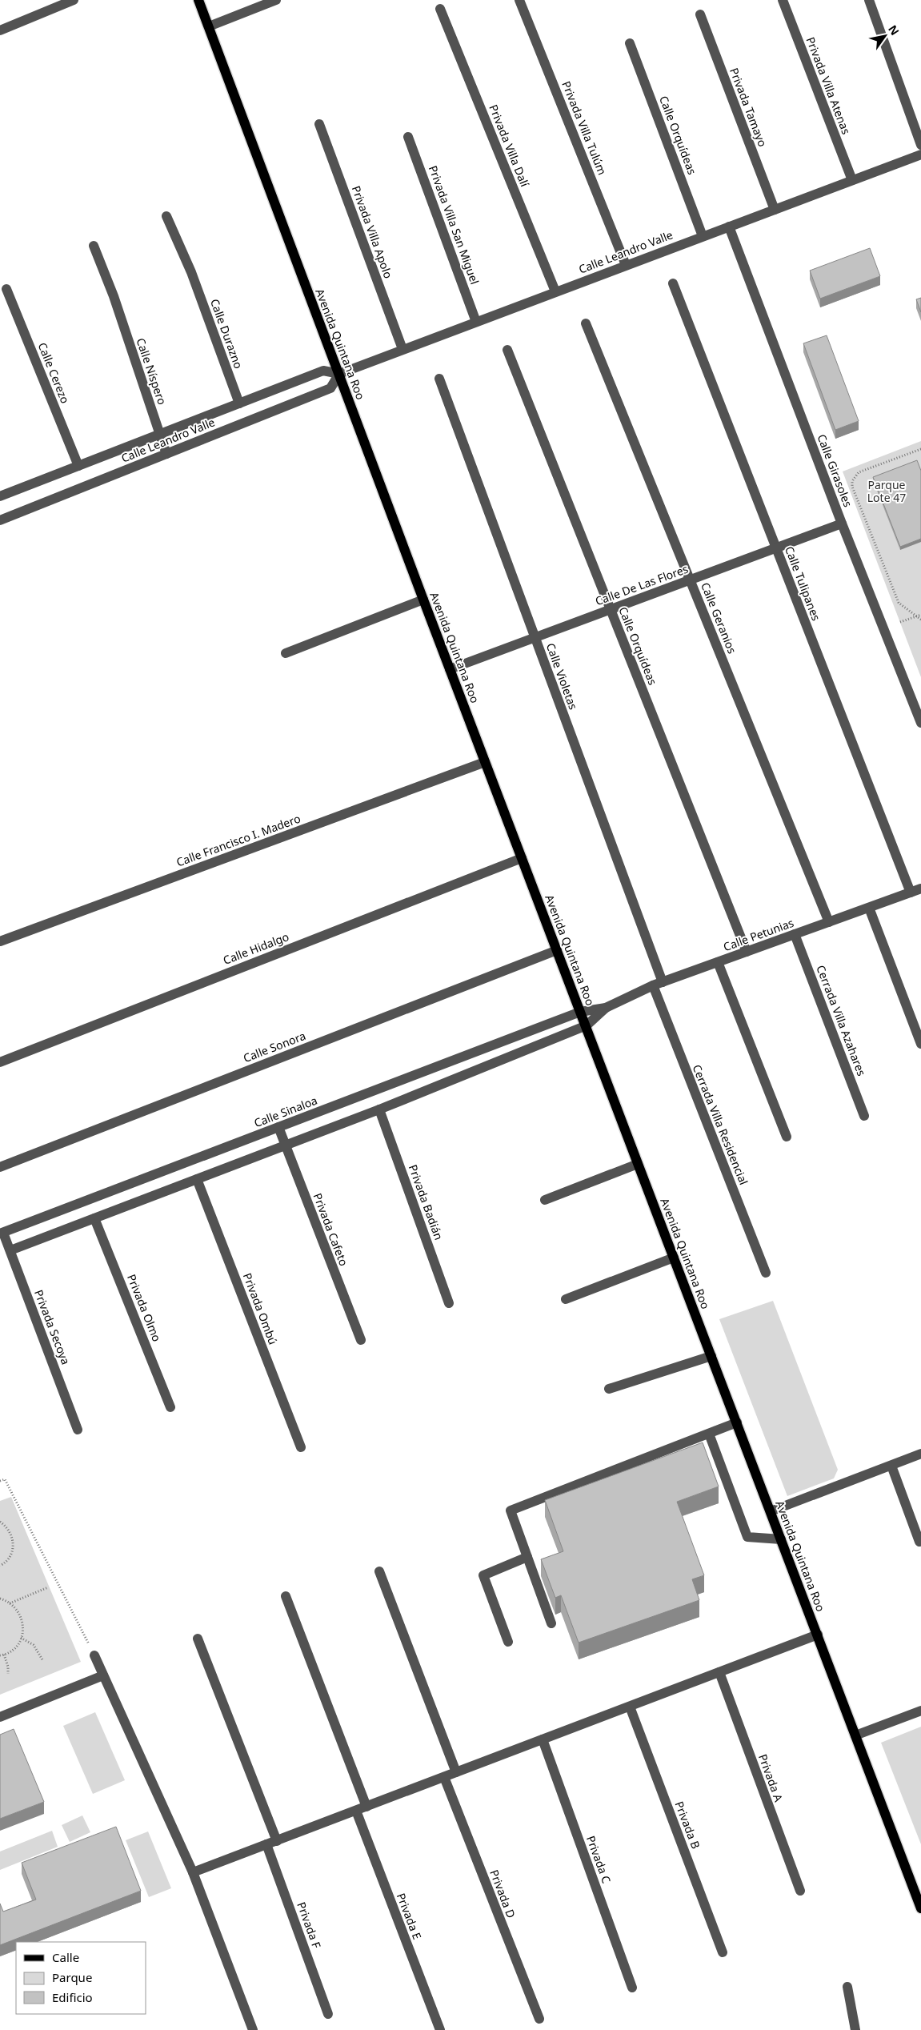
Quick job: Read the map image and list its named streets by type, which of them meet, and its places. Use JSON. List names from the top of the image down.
{
  "streets": {
    "main road": ["Avenida Quintana Roo"],
    "street": [
      "Privada Villa Atenas",
      "Privada Tamayo",
      "Privada Villa Tulúm",
      "Calle Orquídeas",
      "Privada Villa Dalí",
      "Privada Villa San Miguel",
      "Privada Villa Apolo",
      "Calle Leandro Valle",
      "Calle Durazno",
      "Calle Níspero",
      "Calle Cerezo",
      "Calle Girasoles",
      "Calle Tulipanes",
      "Calle De Las Flores",
      "Calle Geranios",
      "Calle Violetas",
      "Calle Francisco I. Madero",
      "Calle Petunias",
      "Calle Hidalgo",
      "Cerrada Villa Azahares",
      "Calle Sonora",
      "Calle Sinaloa",
      "Cerrada Villa Residencial",
      "Privada Badián",
      "Privada Cafeto",
      "Privada Olmo",
      "Privada Ombú",
      "Privada Secoya",
      "Privada A",
      "Privada B",
      "Privada C",
      "Privada D",
      "Privada E",
      "Privada F"
    ]
  },
  "crossings": [
    ["Privada Villa Atenas", "Calle Leandro Valle"],
    ["Privada Tamayo", "Calle Leandro Valle"],
    ["Privada Villa Tulúm", "Calle Leandro Valle"],
    ["Calle Orquídeas", "Calle Leandro Valle"],
    ["Calle Orquídeas", "Calle De Las Flores"],
    ["Calle Orquídeas", "Calle Petunias"],
    ["Privada Villa Dalí", "Calle Leandro Valle"],
    ["Privada Villa San Miguel", "Calle Leandro Valle"],
    ["Privada Villa Apolo", "Calle Leandro Valle"],
    ["Calle Leandro Valle", "Calle Durazno"],
    ["Calle Leandro Valle", "Avenida Quintana Roo"],
    ["Calle Leandro Valle", "Calle Níspero"],
    ["Calle Leandro Valle", "Calle Cerezo"],
    ["Calle Leandro Valle", "Calle Girasoles"],
    ["Avenida Quintana Roo", "Calle De Las Flores"],
    ["Avenida Quintana Roo", "Calle Francisco I. Madero"],
    ["Avenida Quintana Roo", "Calle Petunias"],
    ["Avenida Quintana Roo", "Calle Hidalgo"],
    ["Avenida Quintana Roo", "Calle Sonora"],
    ["Avenida Quintana Roo", "Calle Sinaloa"],
    ["Calle Girasoles", "Calle De Las Flores"],
    ["Calle Tulipanes", "Calle De Las Flores"],
    ["Calle Tulipanes", "Calle Petunias"],
    ["Calle De Las Flores", "Calle Geranios"],
    ["Calle De Las Flores", "Calle Violetas"],
    ["Calle Geranios", "Calle Petunias"],
    ["Calle Violetas", "Calle Petunias"],
    ["Calle Violetas", "Cerrada Villa Residencial"],
    ["Calle Petunias", "Cerrada Villa Azahares"],
    ["Calle Petunias", "Calle Sinaloa"],
    ["Calle Petunias", "Cerrada Villa Residencial"],
    ["Calle Sinaloa", "Privada Cafeto"],
    ["Calle Sinaloa", "Privada Secoya"]
  ],
  "parks": ["Parque Lote 47"],
  "legend": ["Calle", "Parque", "Edificio"],
  "north": "top right"
}
